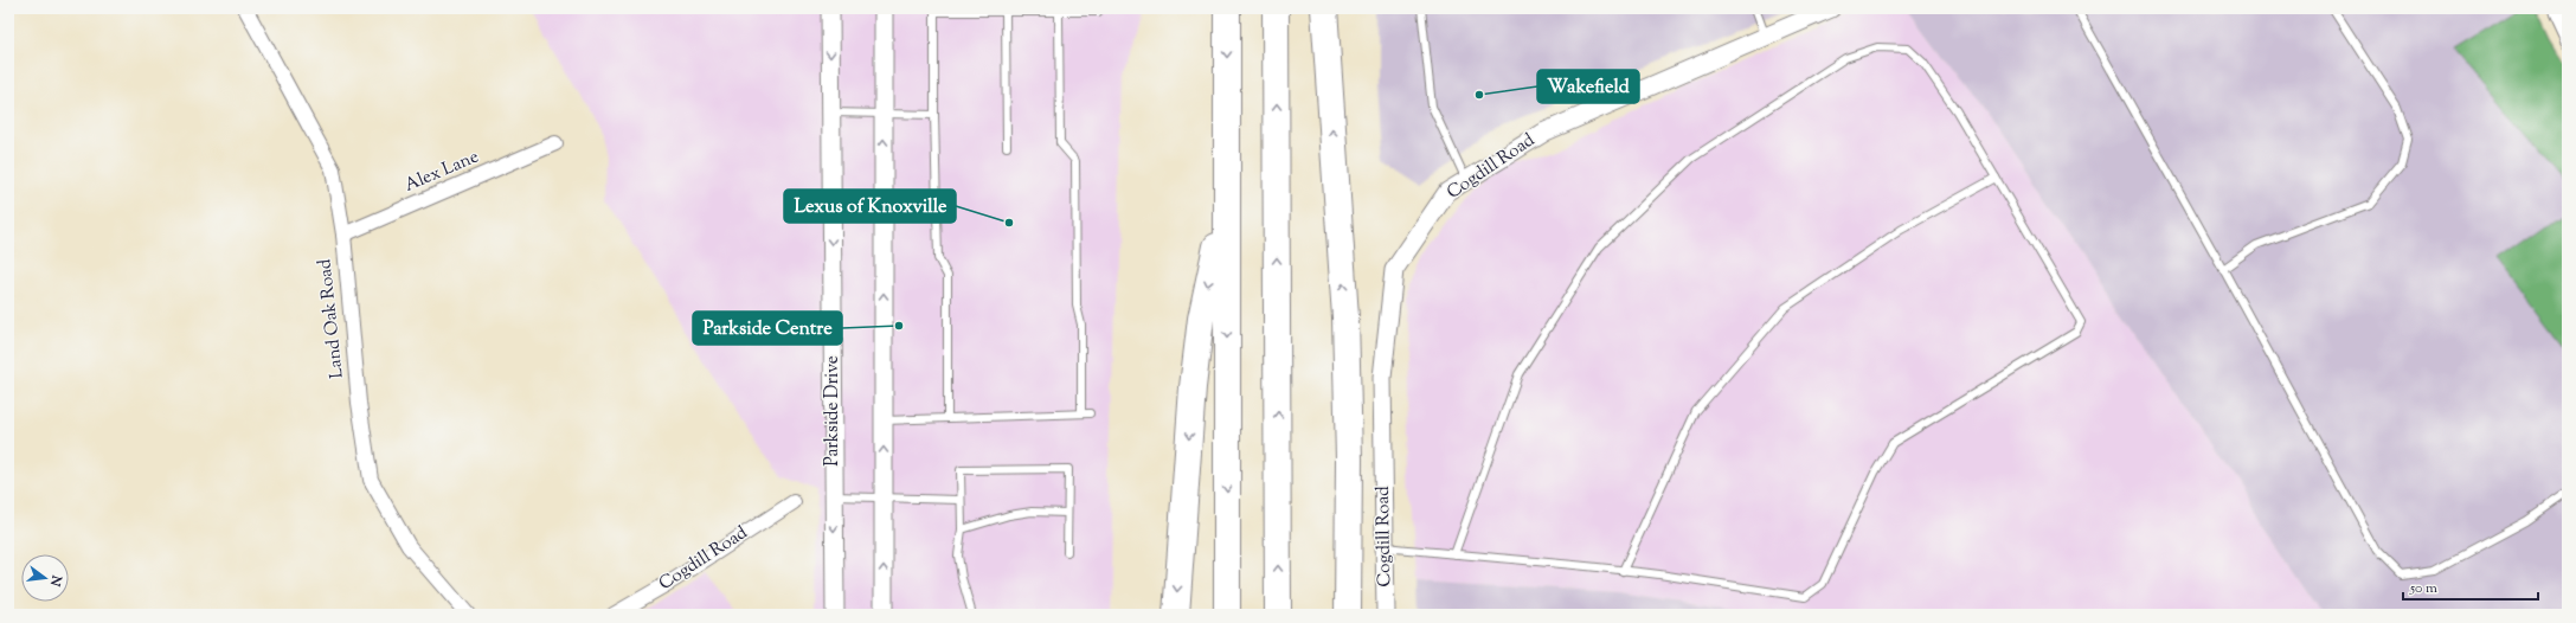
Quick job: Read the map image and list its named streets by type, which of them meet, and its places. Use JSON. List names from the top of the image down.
{
  "streets": {
    "street": [
      "Cogdill Road",
      "Alex Lane",
      "Land Oak Road",
      "Parkside Drive"
    ]
  },
  "crossings": [
    ["Alex Lane", "Land Oak Road"]
  ],
  "places": ["Wakefield", "Lexus of Knoxville", "Parkside Centre"],
  "scale_bar": "50 m",
  "north": "right"
}
